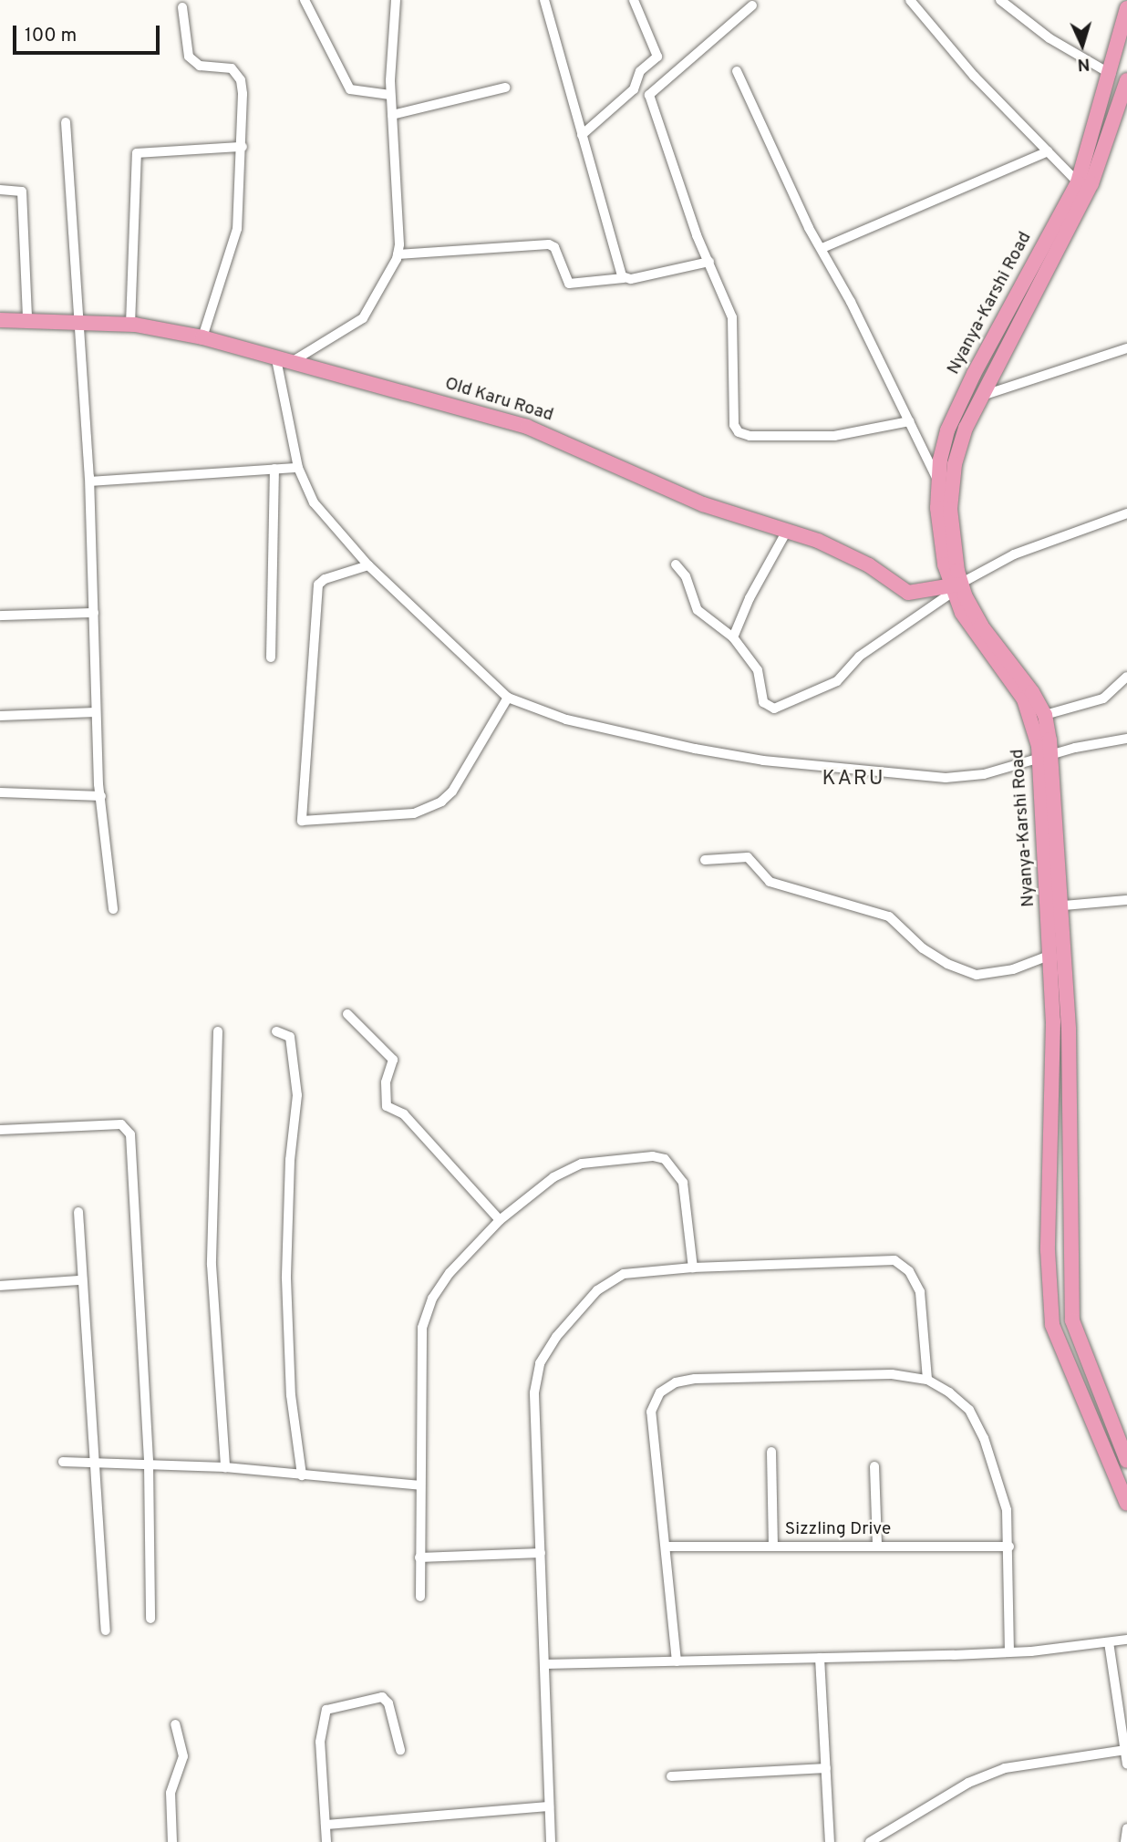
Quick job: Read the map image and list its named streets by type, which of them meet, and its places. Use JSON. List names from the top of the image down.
{
  "streets": {
    "main road": ["Nyanya-Karshi Road", "Old Karu Road"],
    "street": ["Sizzling Drive"]
  },
  "crossings": [
    ["Nyanya-Karshi Road", "Old Karu Road"]
  ],
  "districts": ["KARU"],
  "scale_bar": "100 m",
  "north": "bottom"
}
